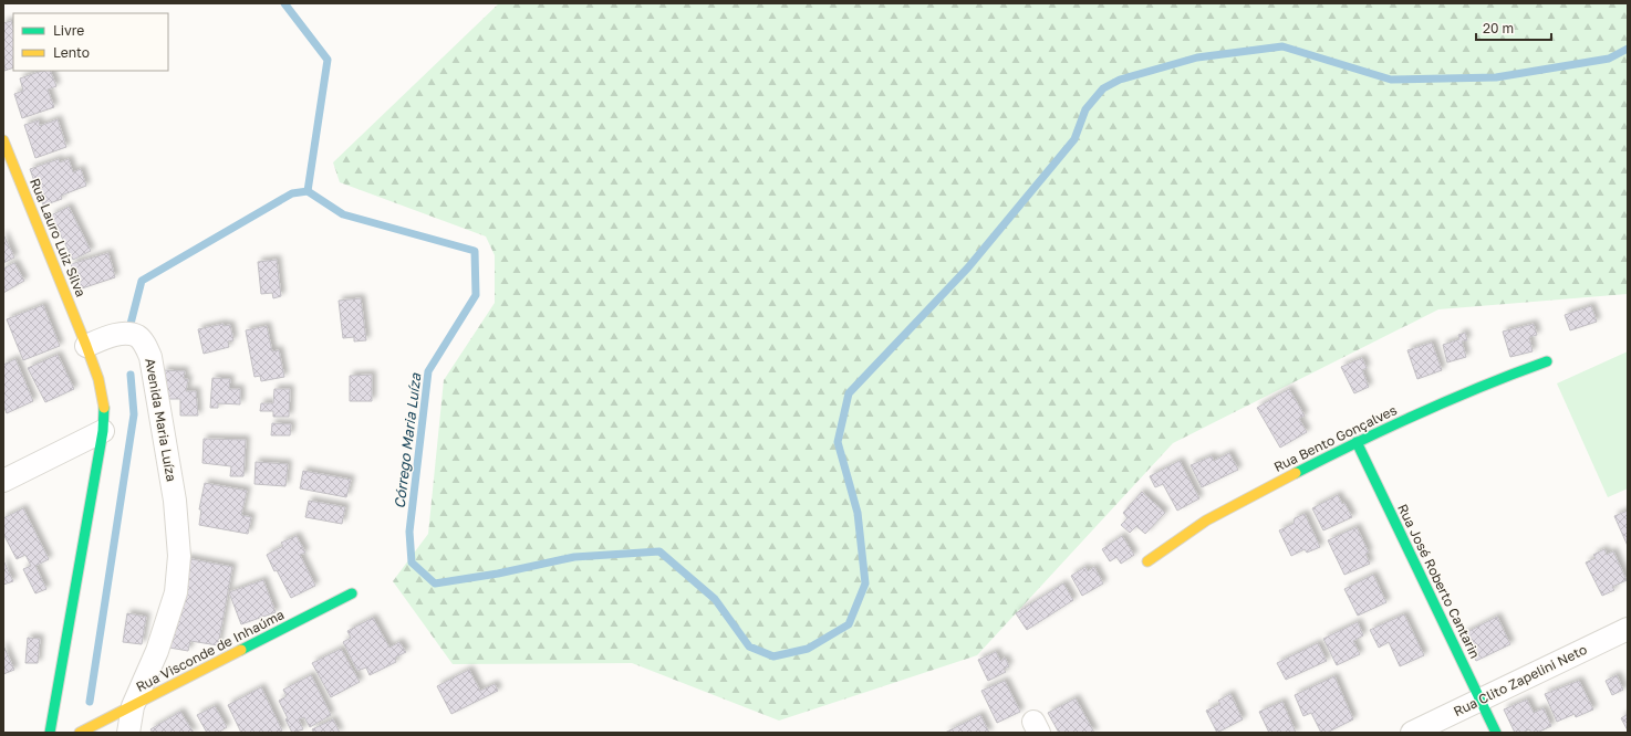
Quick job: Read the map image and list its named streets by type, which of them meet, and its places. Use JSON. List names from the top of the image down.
{
  "streets": {
    "street": [
      "Rua Lauro Luiz Silva",
      "Avenida Maria Luíza",
      "Rua Bento Gonçalves",
      "Rua José Roberto Cantarin",
      "Rua Visconde de Inhaúma",
      "Rua Clito Zapelini Neto"
    ]
  },
  "crossings": [
    ["Rua Lauro Luiz Silva", "Avenida Maria Luíza"],
    ["Avenida Maria Luíza", "Rua Visconde de Inhaúma"],
    ["Rua Bento Gonçalves", "Rua José Roberto Cantarin"],
    ["Rua José Roberto Cantarin", "Rua Clito Zapelini Neto"]
  ],
  "water": ["Córrego Maria Luíza"],
  "legend": ["Livre", "Lento"],
  "scale_bar": "20 m"
}
